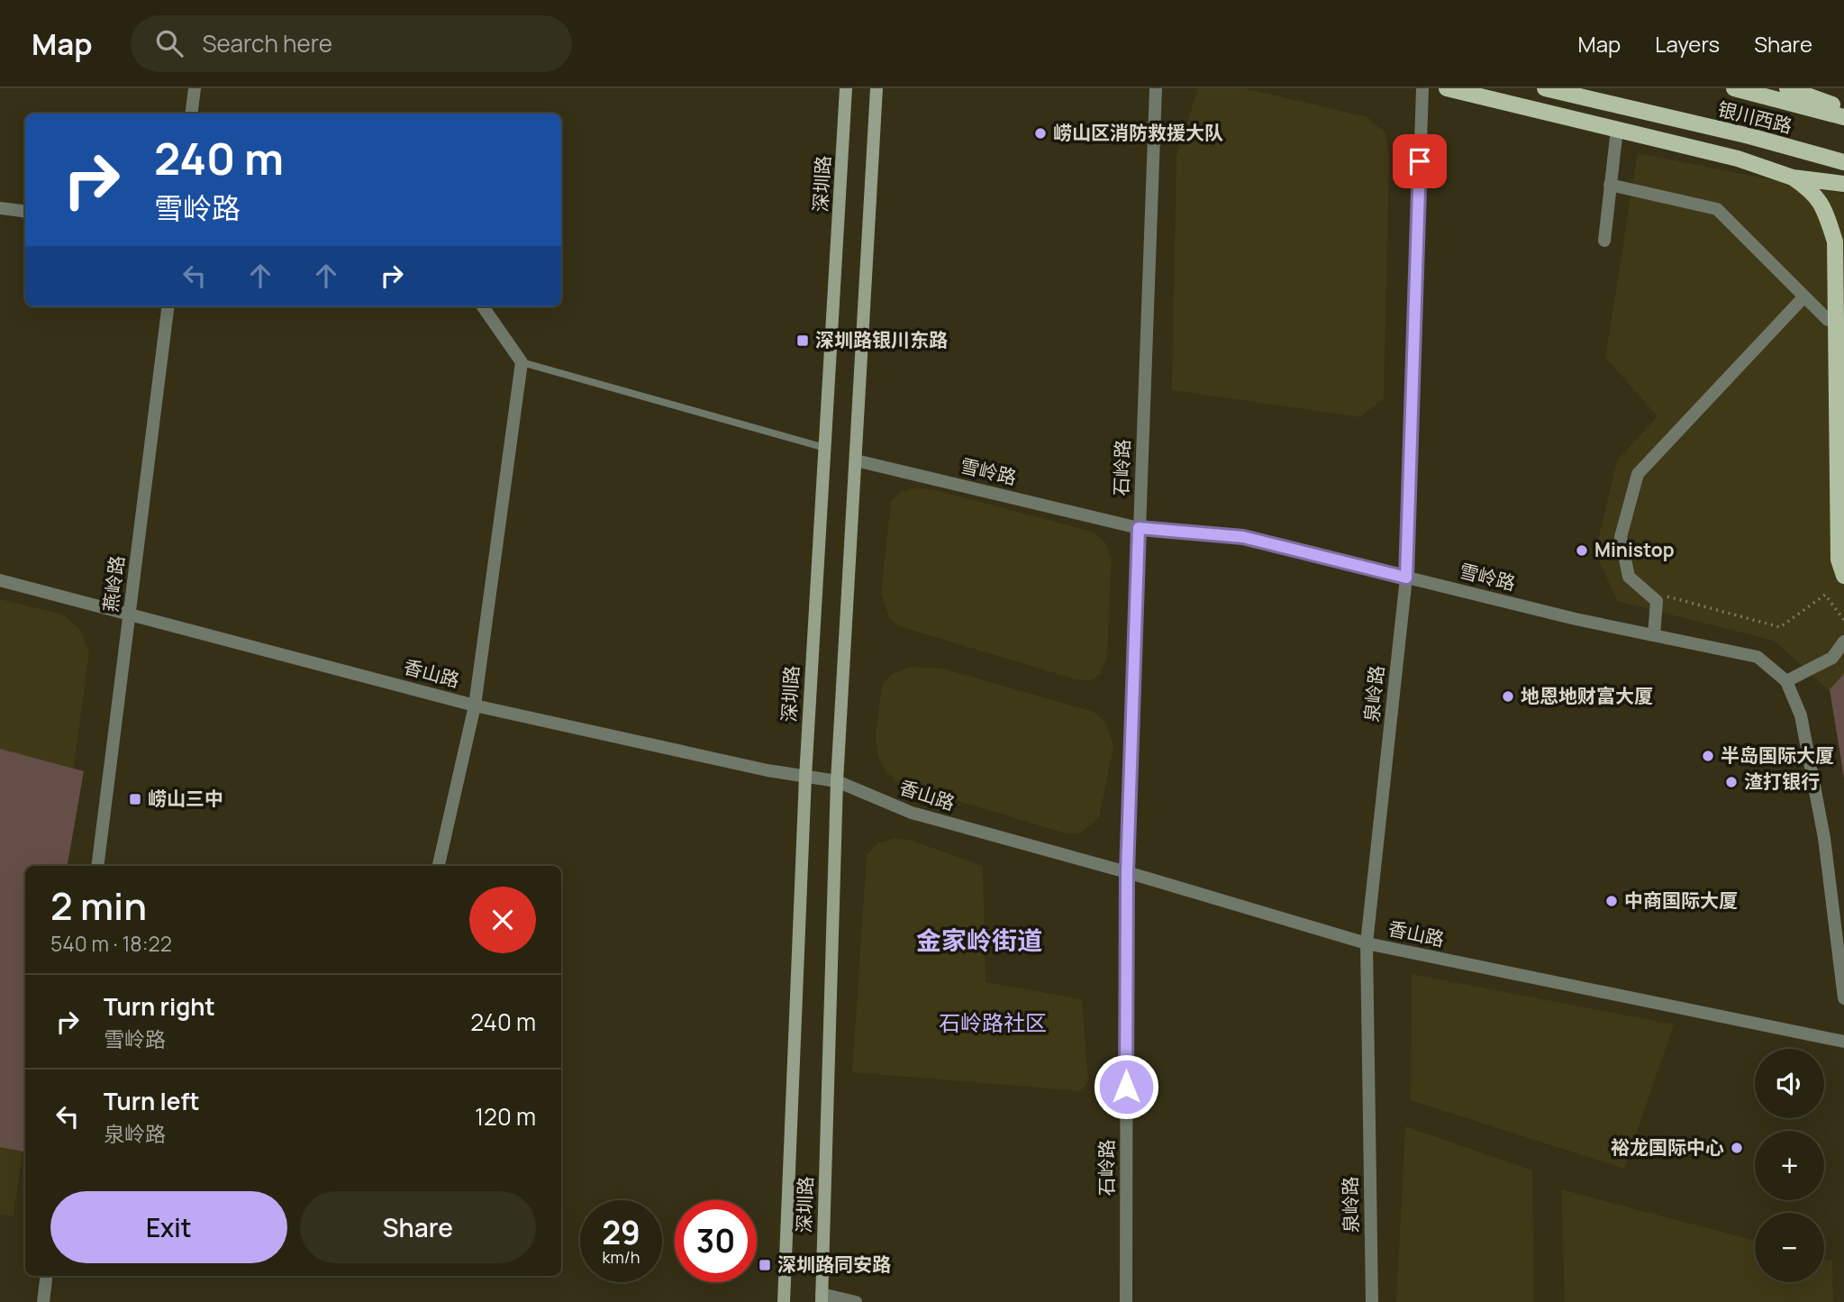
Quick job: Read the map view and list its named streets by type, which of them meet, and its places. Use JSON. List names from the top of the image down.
{
  "streets": {
    "main road": ["银川西路", "深圳路"],
    "street": [
      "石岭路",
      "雪岭路",
      "燕岭路",
      "香山路",
      "泉岭路"
    ]
  },
  "crossings": [
    ["深圳路", "雪岭路"],
    ["深圳路", "香山路"],
    ["石岭路", "雪岭路"],
    ["石岭路", "香山路"],
    ["雪岭路", "泉岭路"],
    ["燕岭路", "香山路"],
    ["香山路", "泉岭路"]
  ],
  "districts": ["金家岭街道", "石岭路社区"],
  "places": {
    "other": [
      "崂山区消防救援大队",
      "Ministop",
      "地恩地财富大厦",
      "半岛国际大厦",
      "渣打银行",
      "中商国际大厦",
      "裕龙国际中心"
    ],
    "transit": ["深圳路银川东路", "崂山三中", "深圳路同安路"]
  },
  "page": {
    "header": "Map",
    "search": "Search here",
    "nav": ["Map", "Layers", "Share"],
    "turn": ["240 m", "雪岭路"],
    "heading": ["2 min", "540 m · 18:22"],
    "list": [
      {
        "name": "Turn right",
        "note": "雪岭路",
        "value": "240 m"
      },
      {
        "name": "Turn left",
        "note": "泉岭路",
        "value": "120 m"
      }
    ],
    "map_buttons": ["+", "−"],
    "buttons": ["Exit", "Share"],
    "speed": "29 km/h",
    "limit": "30"
  }
}
